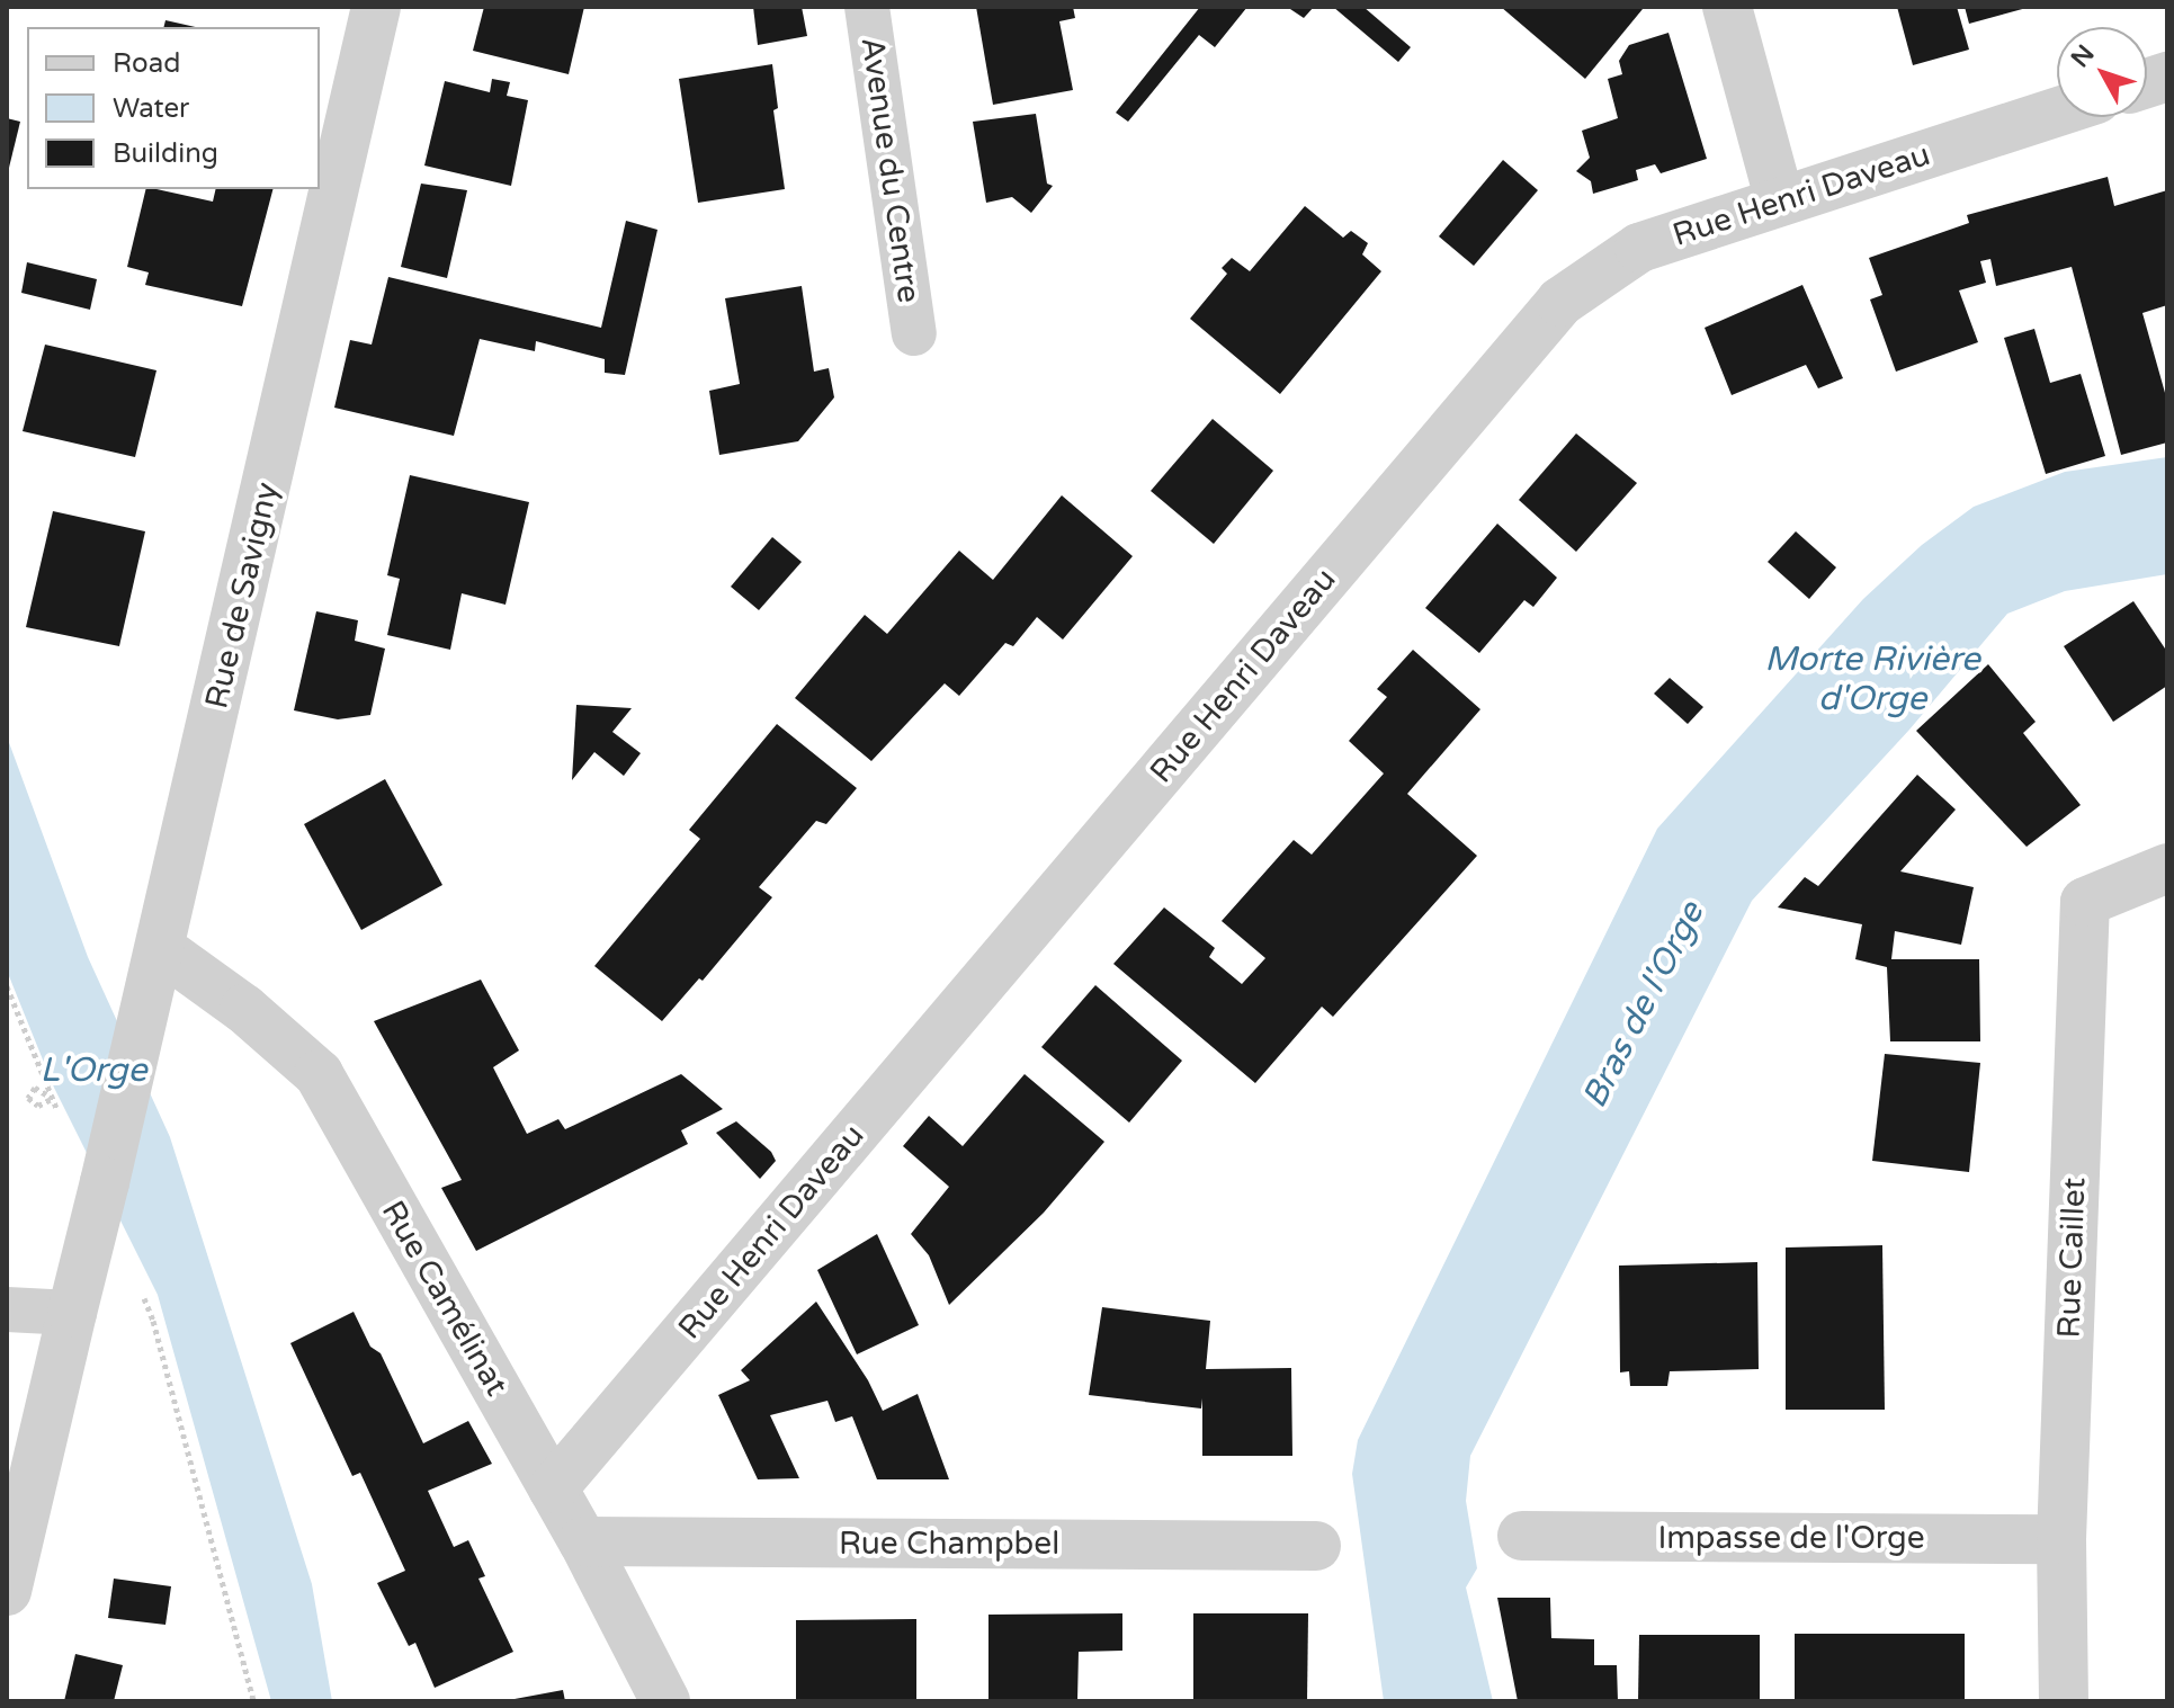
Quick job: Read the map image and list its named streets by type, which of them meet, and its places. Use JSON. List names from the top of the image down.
{
  "streets": {
    "street": [
      "Rue Henri Daveau",
      "Rue de Savigny",
      "Rue Caillet",
      "Rue Camélinat",
      "Impasse de l'Orge",
      "Rue Champbel"
    ],
    "lane": ["Avenue du Centre"]
  },
  "crossings": [
    ["Rue Henri Daveau", "Rue Camélinat"],
    ["Rue de Savigny", "Rue Camélinat"],
    ["Rue Caillet", "Impasse de l'Orge"],
    ["Rue Camélinat", "Rue Champbel"]
  ],
  "water": ["Morte Rivière d'Orge", "Bras de l'Orge", "L'Orge"],
  "legend": ["Road", "Water", "Building"],
  "north": "top left"
}
